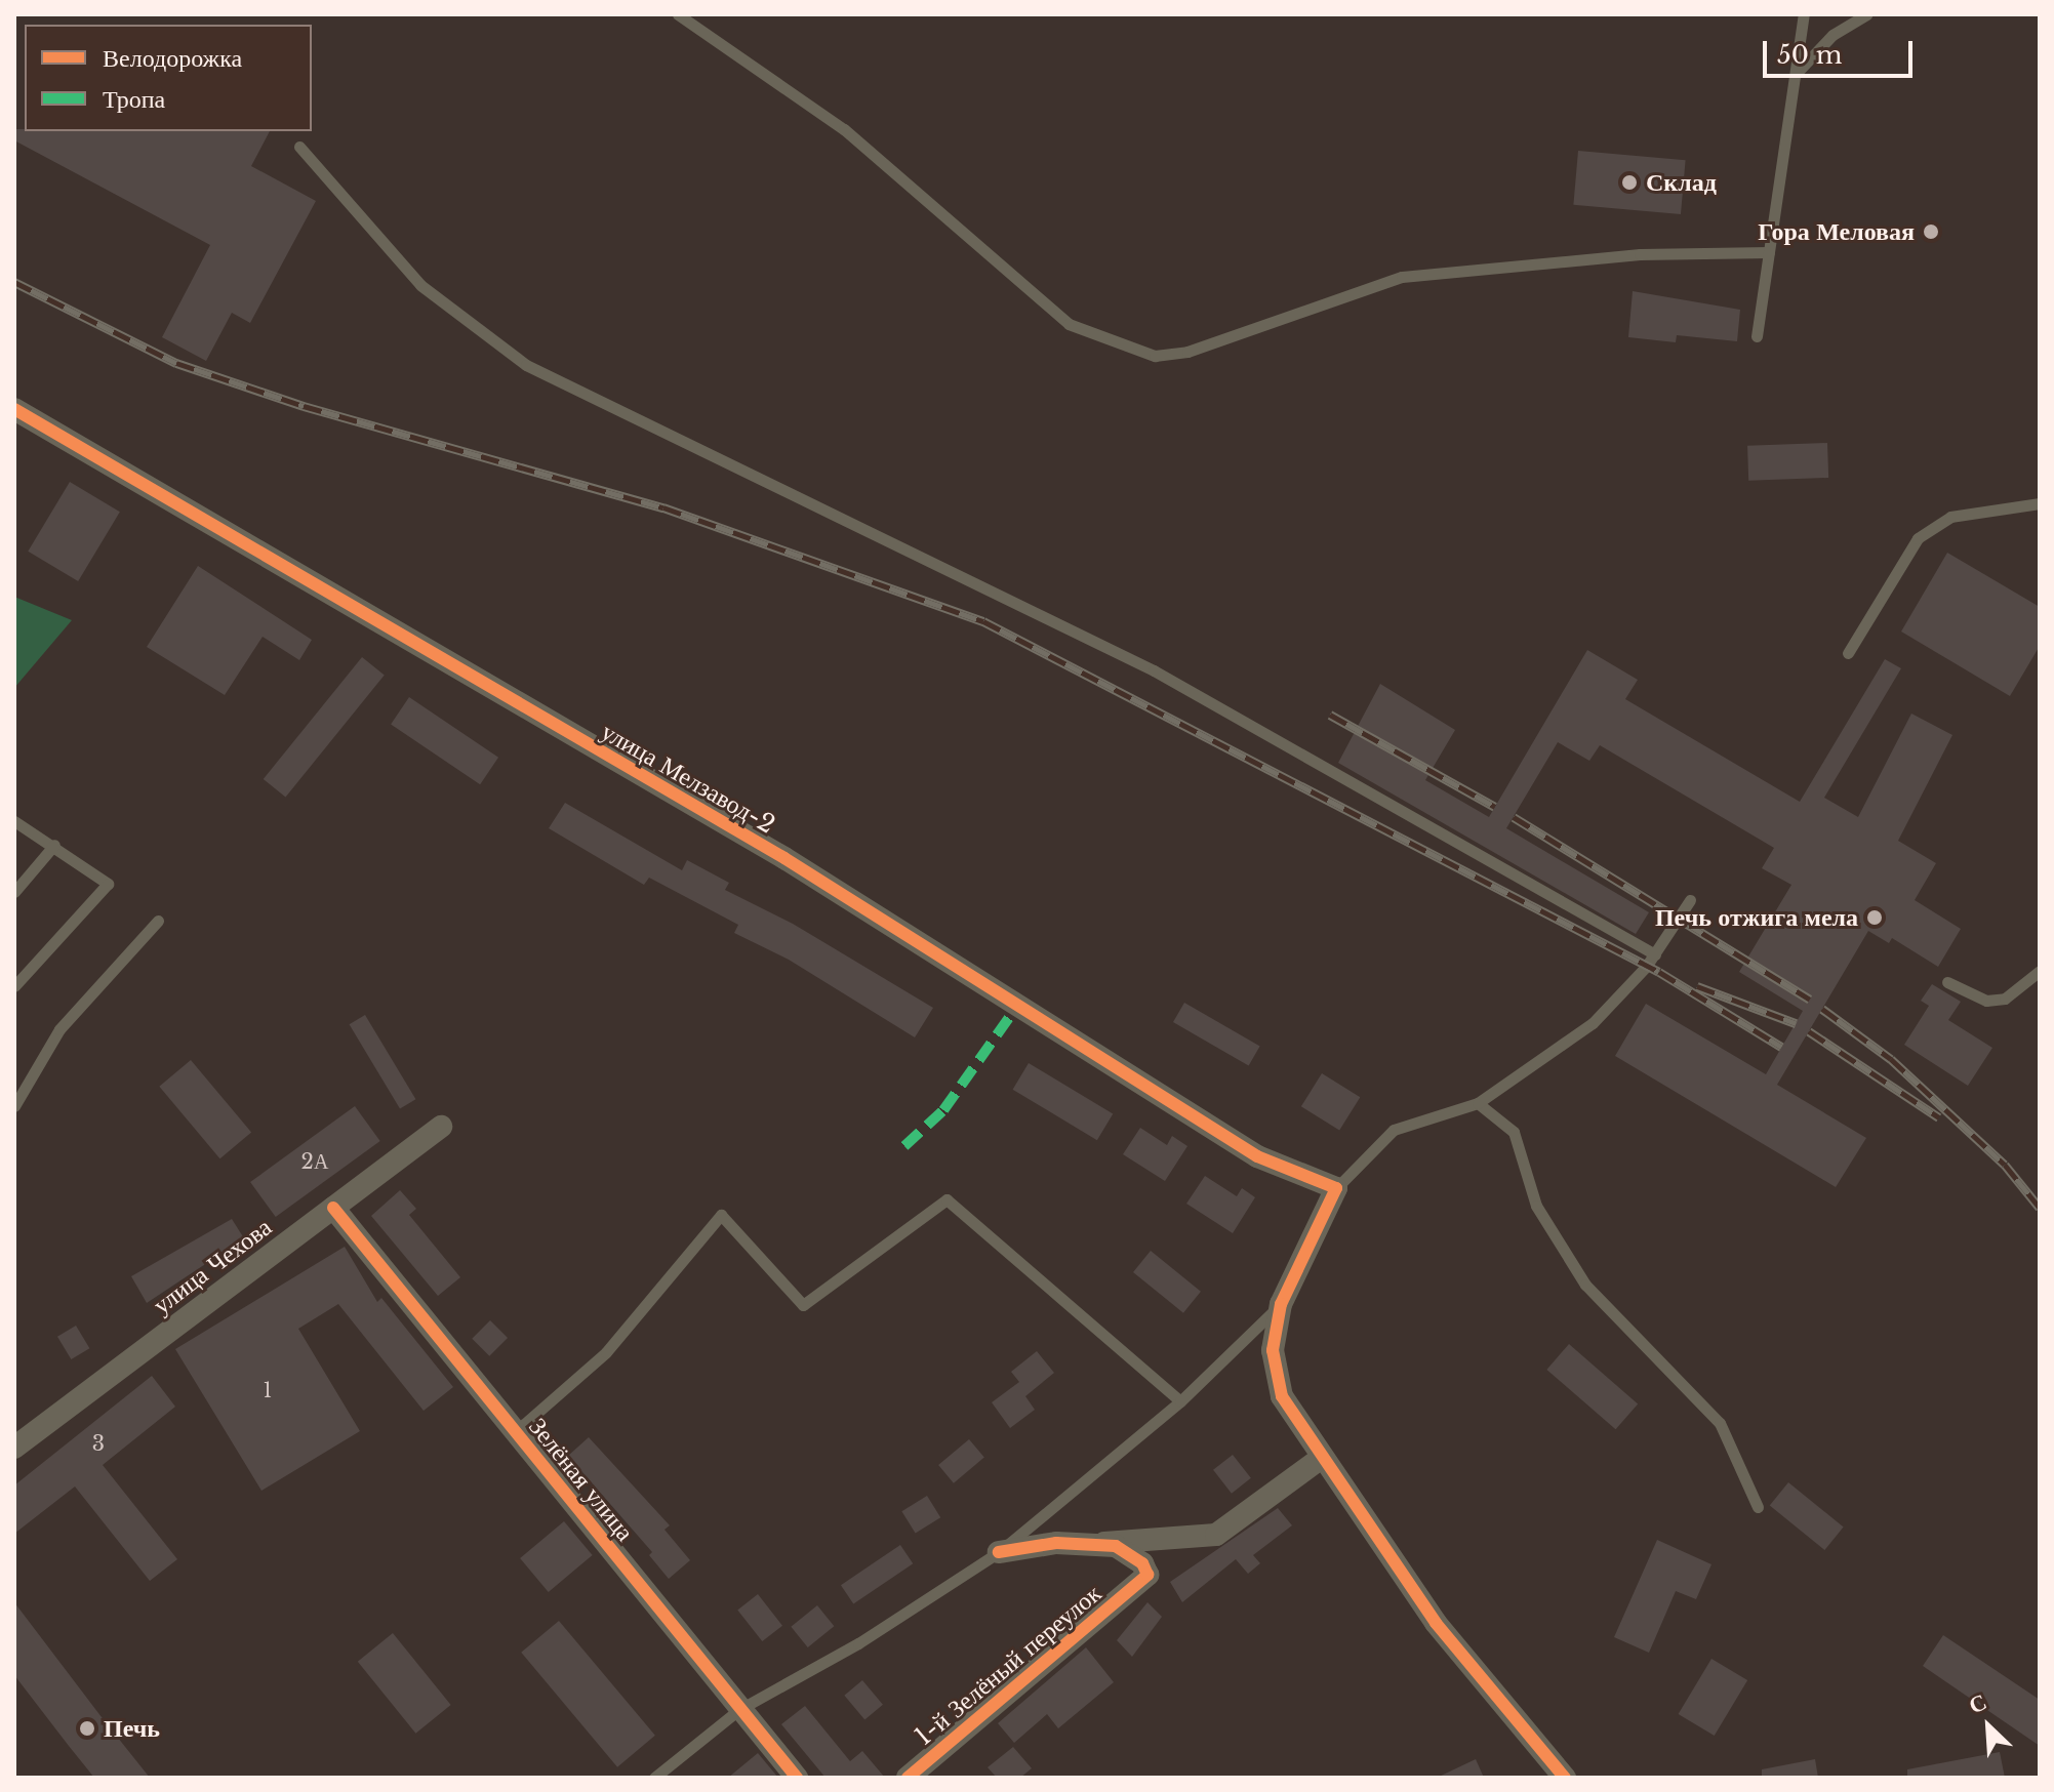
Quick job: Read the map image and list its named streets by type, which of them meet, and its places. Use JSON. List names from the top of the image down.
{
  "streets": {
    "street": [
      "улица Мелзавод-2",
      "улица Чехова",
      "Зелёная улица",
      "1-й Зелёный переулок"
    ]
  },
  "crossings": [
    ["улица Чехова", "Зелёная улица"]
  ],
  "places": [
    "Склад",
    "Гора Меловая",
    "Печь отжига мела",
    "Печь"
  ],
  "house_numbers": ["2А", "1", "3"],
  "legend": ["Велодорожка", "Тропа"],
  "scale_bar": "50 m",
  "north": "top left"
}
